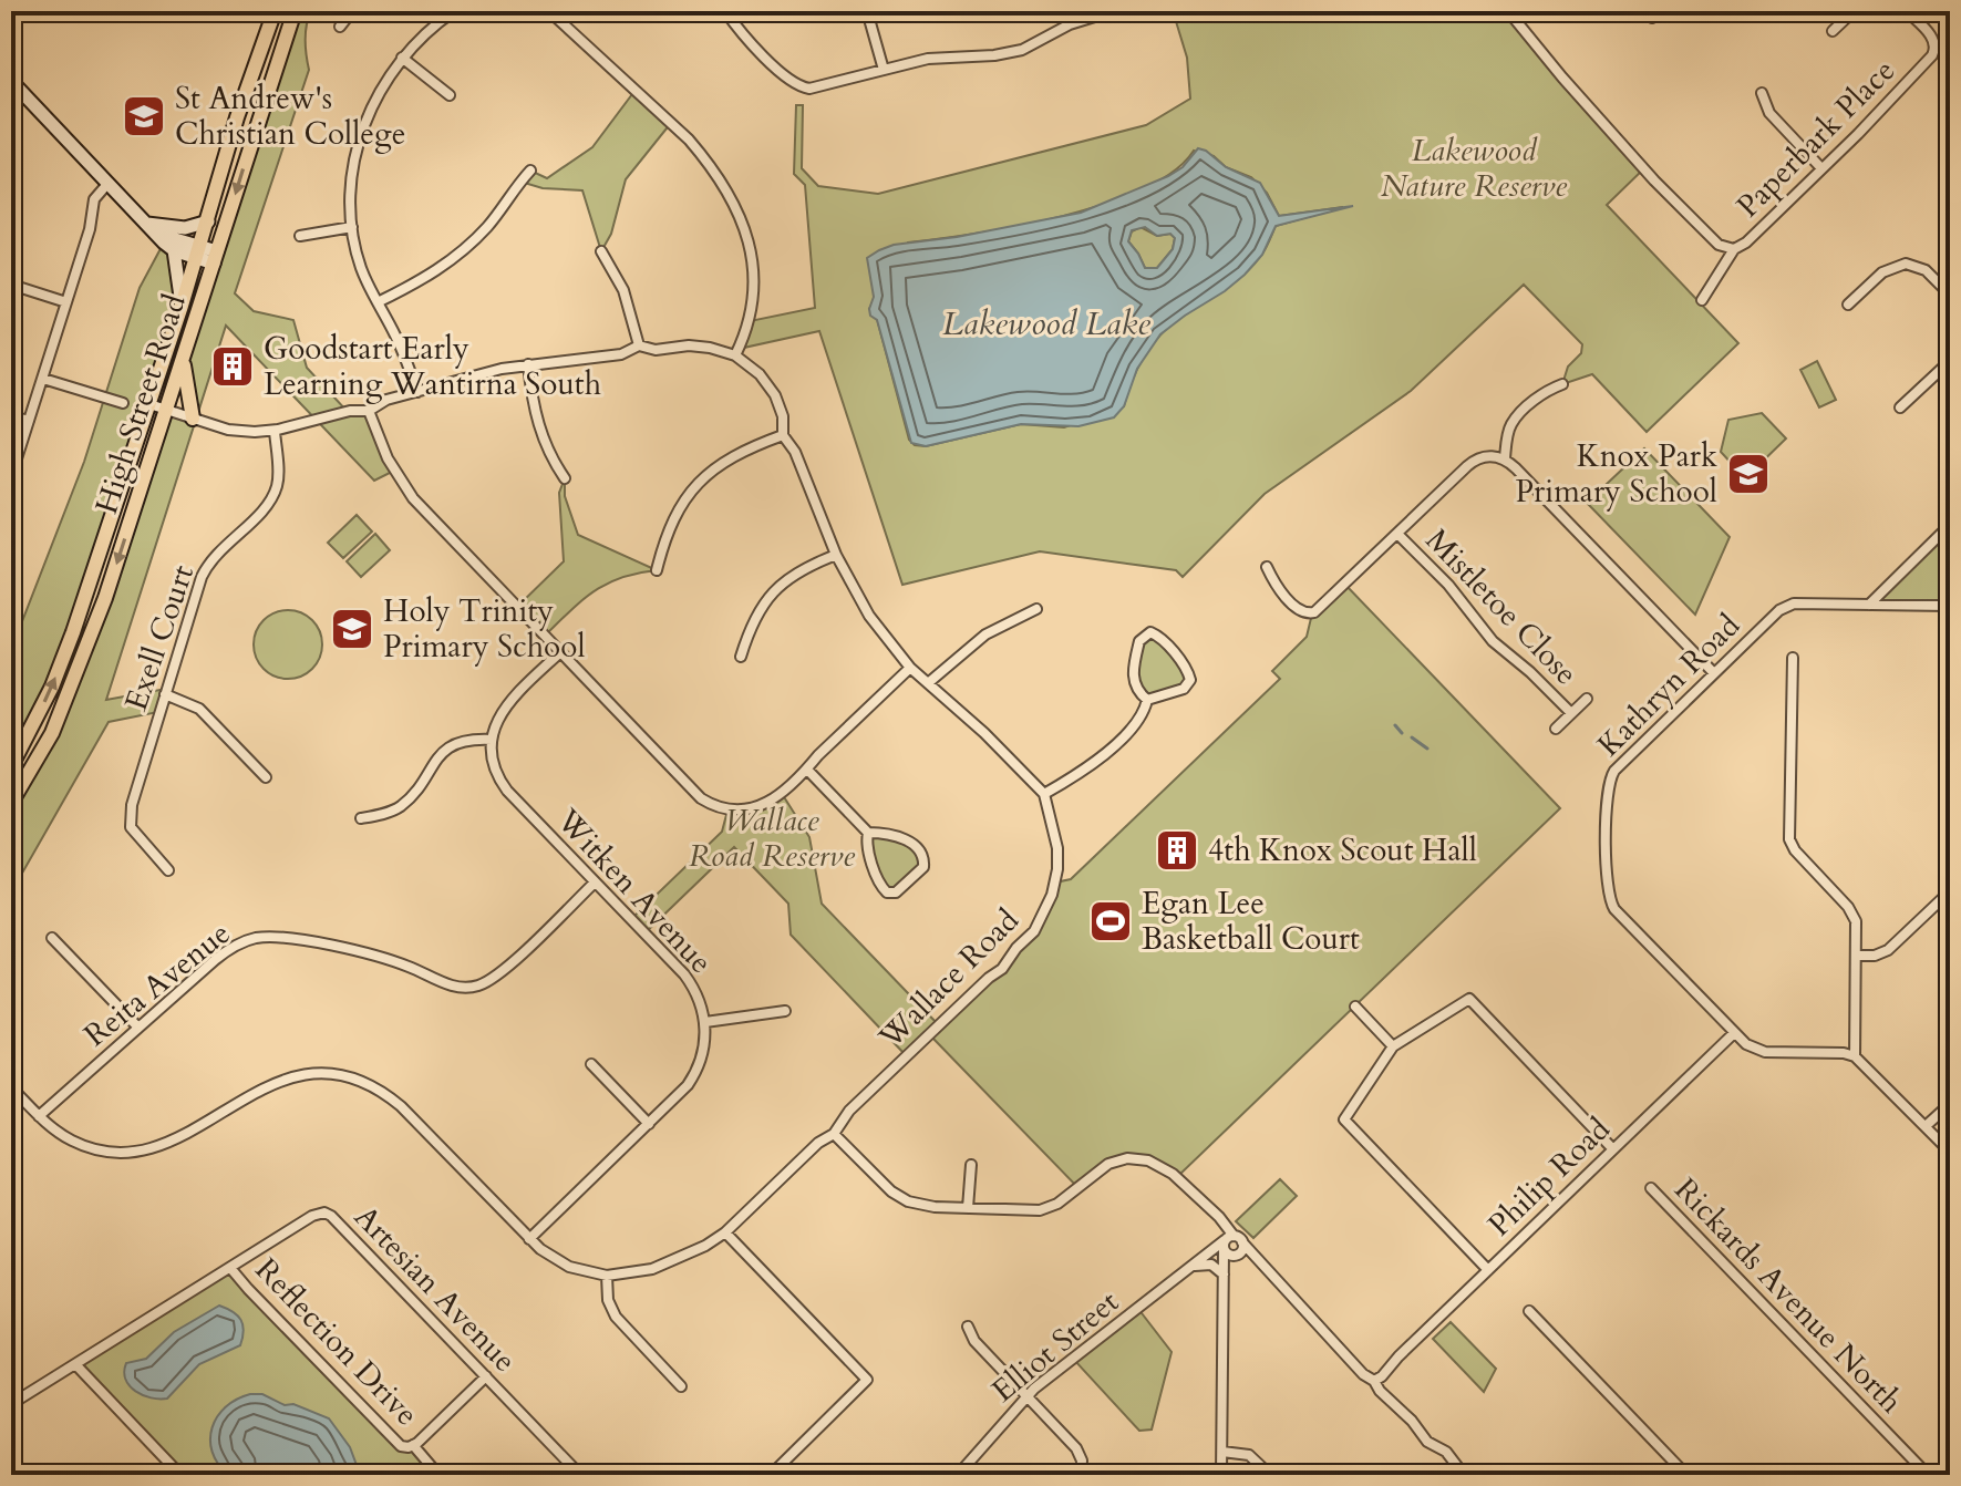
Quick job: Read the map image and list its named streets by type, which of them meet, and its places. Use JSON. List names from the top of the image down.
{
  "streets": {
    "main road": ["High Street Road"],
    "street": [
      "Paperbark Place",
      "Mistletoe Close",
      "Exell Court",
      "Kathryn Road",
      "Witken Avenue",
      "Wallace Road",
      "Reita Avenue",
      "Philip Road",
      "Artesian Avenue",
      "Rickards Avenue North",
      "Reflection Drive",
      "Elliot Street"
    ]
  },
  "crossings": [
    ["Kathryn Road", "Philip Road"],
    ["Witken Avenue", "Wallace Road"],
    ["Witken Avenue", "Reita Avenue"],
    ["Wallace Road", "Reita Avenue"],
    ["Artesian Avenue", "Reflection Drive"]
  ],
  "water": ["Lakewood Lake"],
  "parks": ["Lakewood Nature Reserve", "Wallace Road Reserve"],
  "places": {
    "school or university": ["St Andrew's Christian College", "Knox Park Primary School", "Holy Trinity Primary School"],
    "building": ["Goodstart Early Learning Wantirna South", "4th Knox Scout Hall"],
    "sports": ["Egan Lee Basketball Court"]
  }
}
